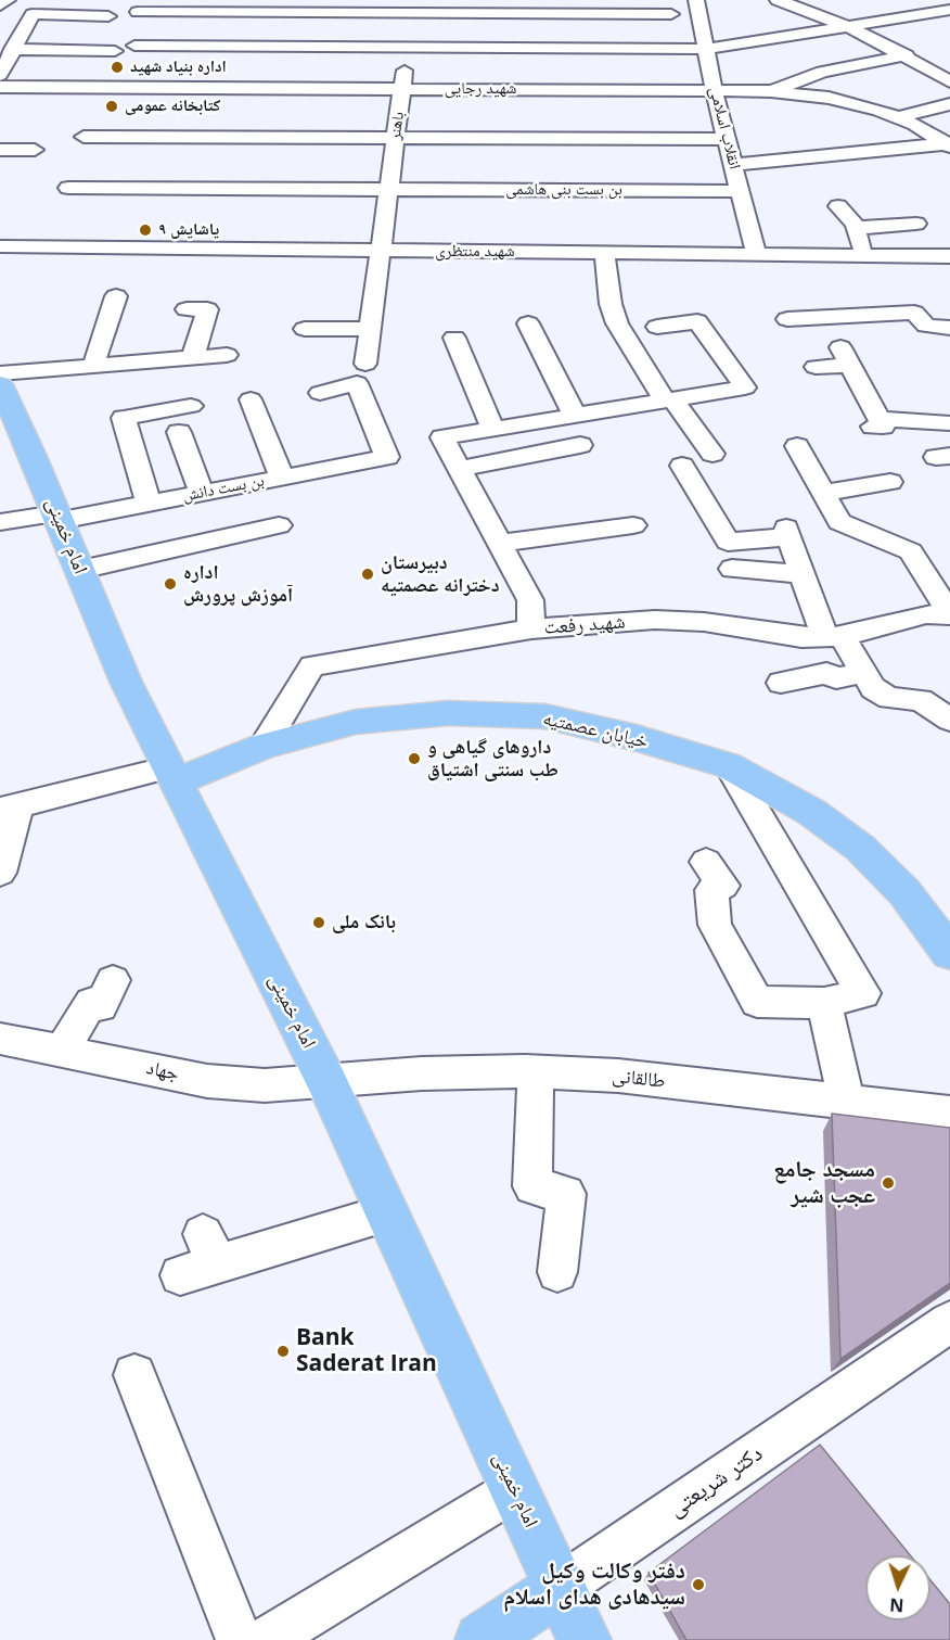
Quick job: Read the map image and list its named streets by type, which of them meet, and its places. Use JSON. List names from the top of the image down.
{
  "streets": {
    "main road": ["امام خمینی", "خیابان عصمتیه", "دکتر شریعتی"],
    "street": [
      "شهید رجایی",
      "باهنر",
      "انقلاب اسلامی",
      "بن بست بنی هاشمی",
      "شهید منتظری",
      "بن بست دانش",
      "شهید رفعت",
      "جهاد",
      "طالقانی"
    ]
  },
  "crossings": [
    ["شهید رجایی", "باهنر"],
    ["شهید رجایی", "انقلاب اسلامی"],
    ["باهنر", "بن بست بنی هاشمی"],
    ["باهنر", "شهید منتظری"],
    ["انقلاب اسلامی", "بن بست بنی هاشمی"],
    ["انقلاب اسلامی", "شهید منتظری"],
    ["بن بست دانش", "امام خمینی"],
    ["امام خمینی", "خیابان عصمتیه"],
    ["امام خمینی", "جهاد"],
    ["امام خمینی", "طالقانی"],
    ["امام خمینی", "دکتر شریعتی"],
    ["شهید رفعت", "خیابان عصمتیه"],
    ["جهاد", "طالقانی"]
  ],
  "places": [
    "اداره بنیاد شهید",
    "کتابخانه عمومی",
    "یاشایش ۹",
    "دبیرستان دخترانه عصمتیه",
    "اداره آموزش پرورش",
    "داروهای گیاهی و طب سنتی اشتیاق",
    "بانک ملی",
    "مسجد جامع عجب شیر",
    "Bank Saderat Iran",
    "دفتر وکالت وکیل سیدهادی هدای اسلام"
  ],
  "north": "bottom"
}
